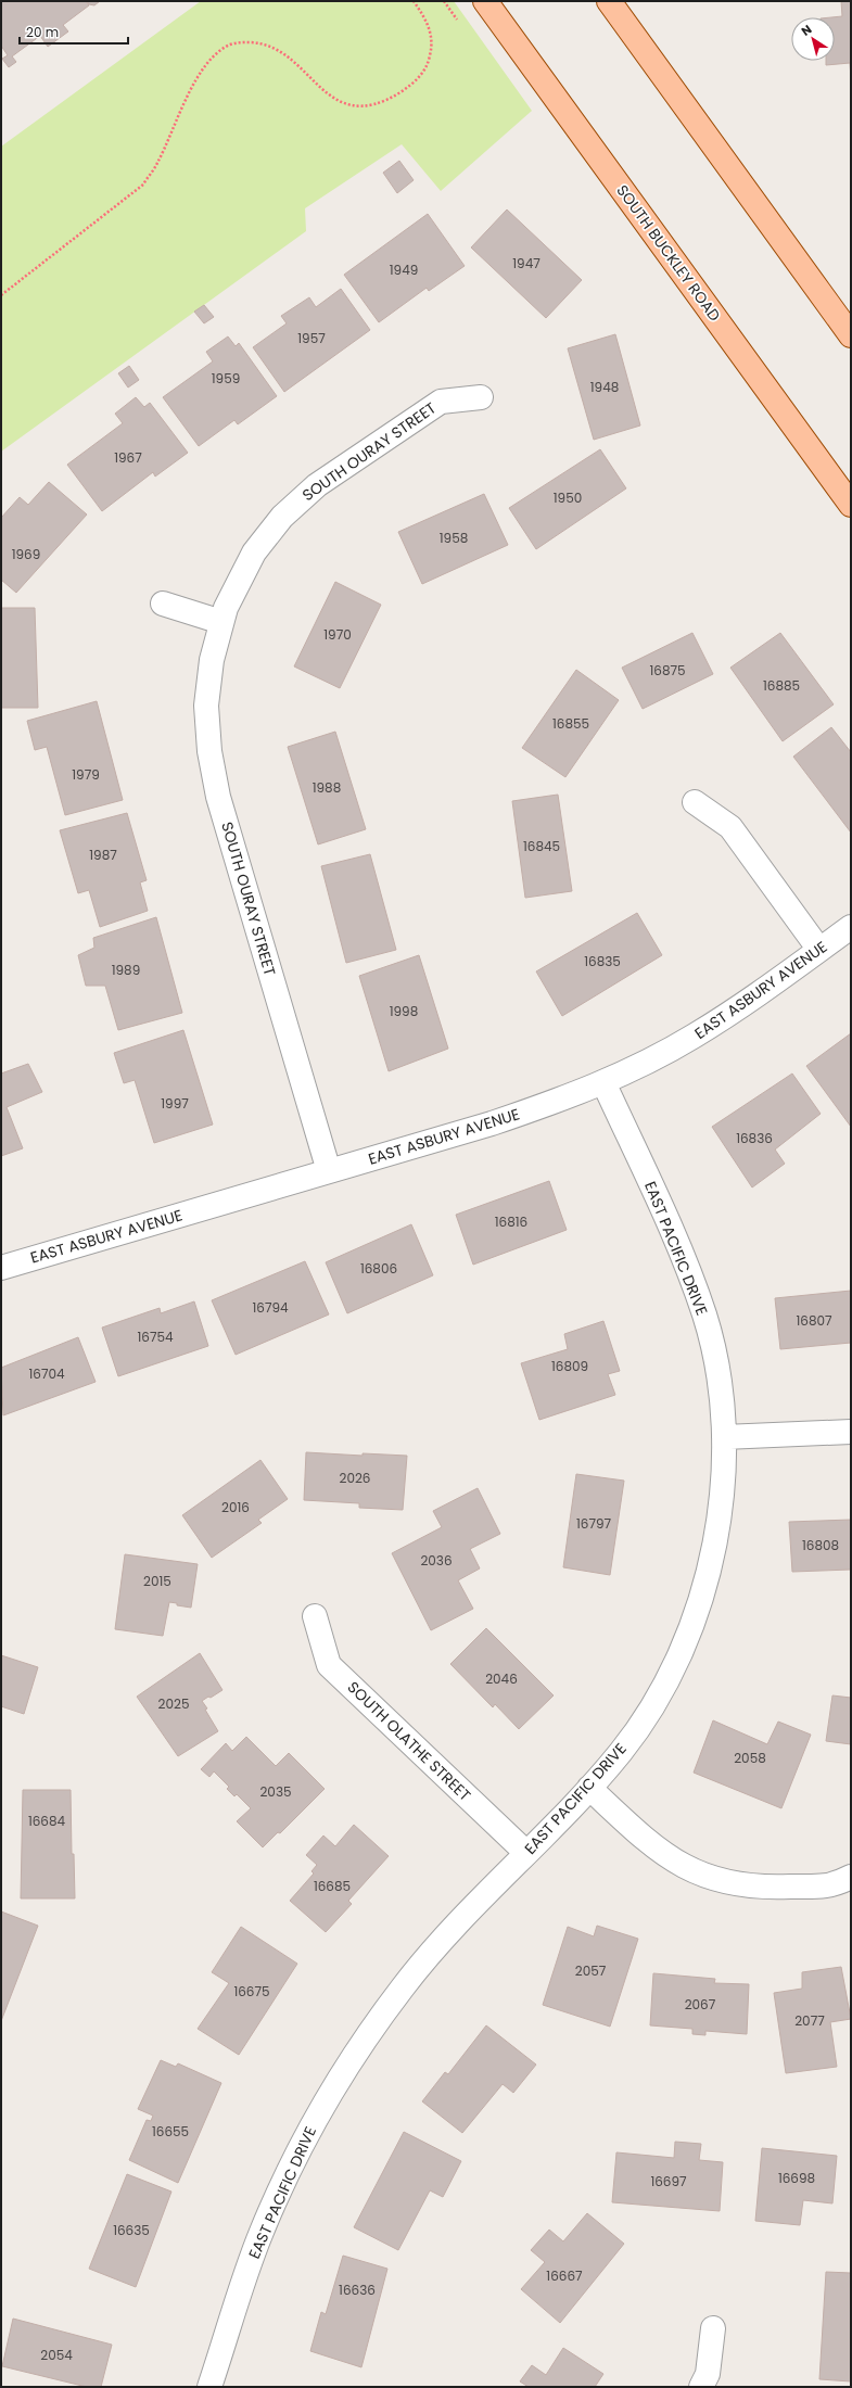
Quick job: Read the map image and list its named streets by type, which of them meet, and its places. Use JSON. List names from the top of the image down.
{
  "streets": {
    "main road": ["SOUTH BUCKLEY ROAD"],
    "street": [
      "SOUTH OURAY STREET",
      "EAST ASBURY AVENUE",
      "EAST PACIFIC DRIVE",
      "SOUTH OLATHE STREET"
    ]
  },
  "crossings": [
    ["SOUTH OURAY STREET", "EAST ASBURY AVENUE"],
    ["EAST ASBURY AVENUE", "EAST PACIFIC DRIVE"],
    ["EAST PACIFIC DRIVE", "SOUTH OLATHE STREET"]
  ],
  "house_numbers": [
    "1947",
    "1949",
    "1957",
    "1959",
    "1948",
    "1967",
    "1950",
    "1958",
    "1969",
    "1970",
    "16875",
    "16885",
    "16855",
    "1979",
    "1988",
    "16845",
    "1987",
    "16835",
    "1989",
    "1998",
    "1997",
    "16836",
    "16816",
    "16806",
    "16794",
    "16807",
    "16754",
    "16809",
    "16704",
    "2026",
    "2016",
    "16797",
    "16808",
    "2036",
    "2015",
    "2046",
    "2025",
    "2058",
    "2035",
    "16684",
    "16685",
    "2057",
    "16675",
    "2067",
    "2077",
    "16655",
    "16698",
    "16697",
    "16635",
    "16667",
    "16636",
    "2054"
  ],
  "scale_bar": "20 m",
  "north": "top left"
}
